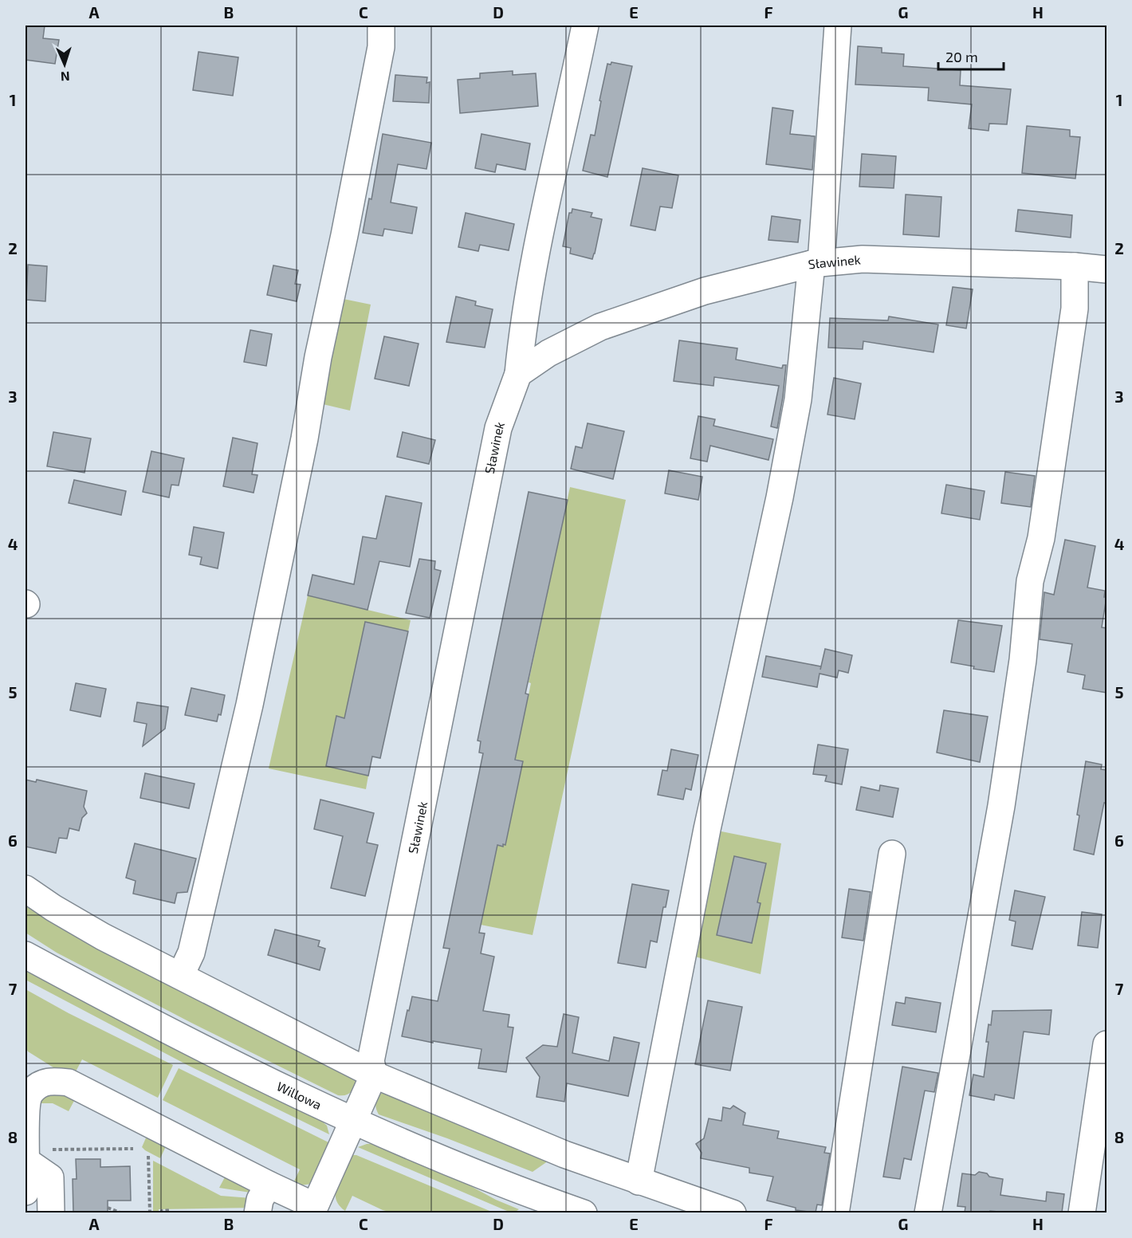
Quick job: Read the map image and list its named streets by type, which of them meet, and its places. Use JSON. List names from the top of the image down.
{
  "streets": {
    "street": ["Sławinek", "Willowa"]
  },
  "crossings": [
    ["Sławinek", "Willowa"]
  ],
  "scale_bar": "20 m",
  "north": "bottom",
  "grid": {
    "columns": [
      "A",
      "B",
      "C",
      "D",
      "E",
      "F",
      "G",
      "H"
    ],
    "rows": [
      "1",
      "2",
      "3",
      "4",
      "5",
      "6",
      "7",
      "8"
    ]
  }
}
